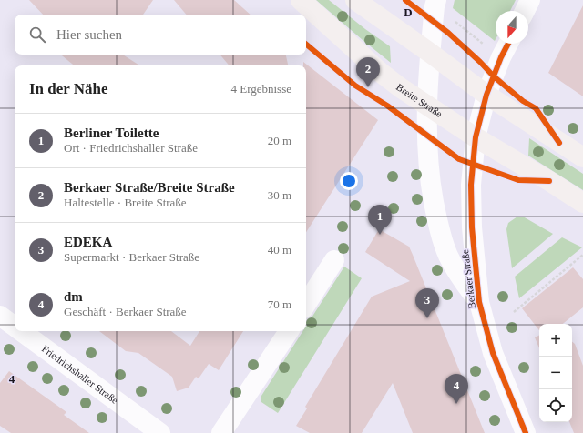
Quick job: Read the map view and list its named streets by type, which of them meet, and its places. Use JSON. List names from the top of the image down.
{
  "streets": {
    "main road": ["Breite Straße"],
    "street": ["Berkaer Straße", "Friedrichshaller Straße"]
  },
  "crossings": [
    ["Breite Straße", "Berkaer Straße"]
  ],
  "north": "bottom",
  "page": {
    "search": "Hier suchen",
    "pins": [
      "2",
      "1",
      "3",
      "4"
    ],
    "heading": ["In der Nähe", "4 Ergebnisse"],
    "list": [
      {
        "mark": "1",
        "name": "Berliner Toilette",
        "note": "Ort · Friedrichshaller Straße",
        "value": "20 m"
      },
      {
        "mark": "2",
        "name": "Berkaer Straße/Breite Straße",
        "note": "Haltestelle · Breite Straße",
        "value": "30 m"
      },
      {
        "mark": "3",
        "name": "EDEKA",
        "note": "Supermarkt · Berkaer Straße",
        "value": "40 m"
      },
      {
        "mark": "4",
        "name": "dm",
        "note": "Geschäft · Berkaer Straße",
        "value": "70 m"
      }
    ],
    "map_buttons": ["+", "−"]
  },
  "grid": {
    "columns": ["D"],
    "rows": ["4"]
  }
}
